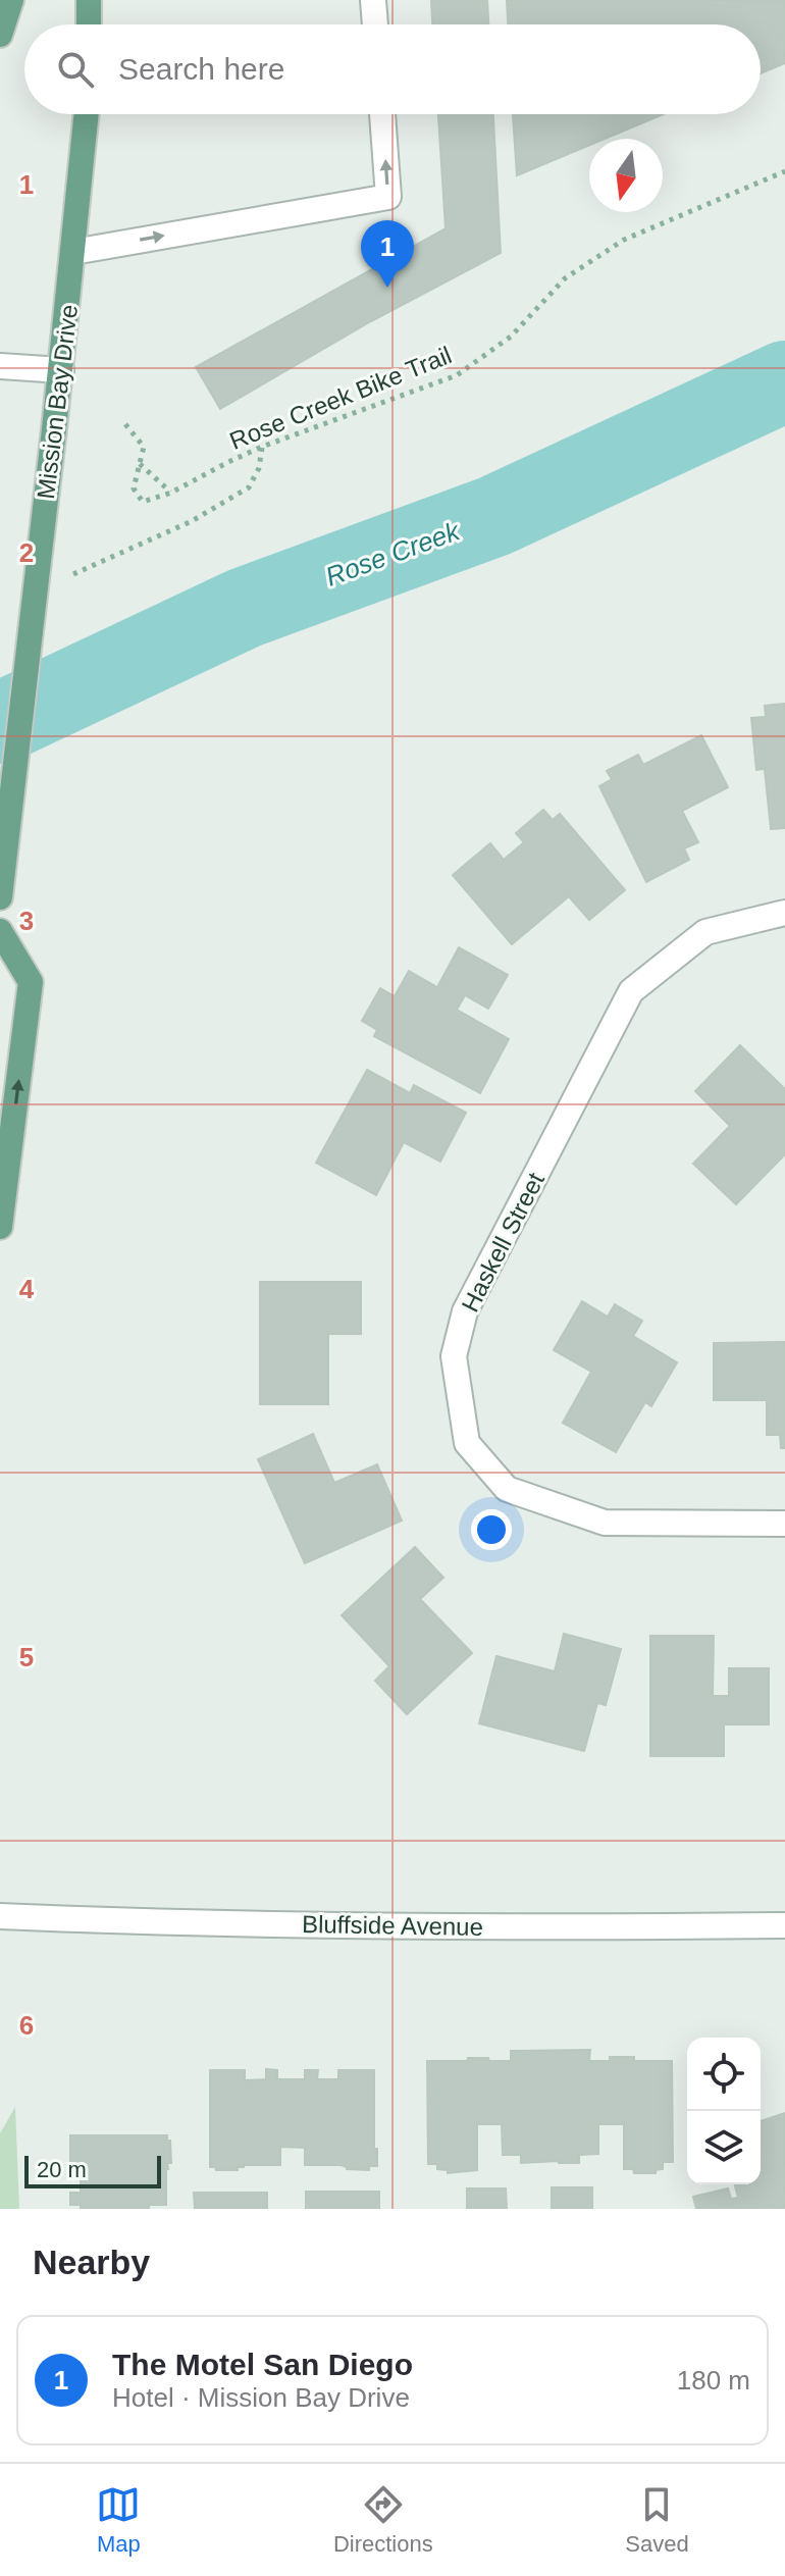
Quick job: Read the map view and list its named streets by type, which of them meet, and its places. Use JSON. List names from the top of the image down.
{
  "streets": {
    "main road": ["Mission Bay Drive"],
    "street": ["Haskell Street", "Bluffside Avenue"],
    "path": ["Rose Creek Bike Trail"]
  },
  "water": ["Rose Creek"],
  "scale_bar": "20 m",
  "north": "bottom",
  "page": {
    "search": "Search here",
    "pins": "1",
    "scale": "20 m",
    "heading": "Nearby",
    "list": [
      {
        "mark": "1",
        "name": "The Motel San Diego",
        "note": "Hotel · Mission Bay Drive",
        "value": "180 m"
      }
    ],
    "nav": ["Map", "Directions", "Saved"]
  },
  "grid": {
    "rows": [
      "1",
      "2",
      "3",
      "4",
      "5",
      "6"
    ]
  }
}
